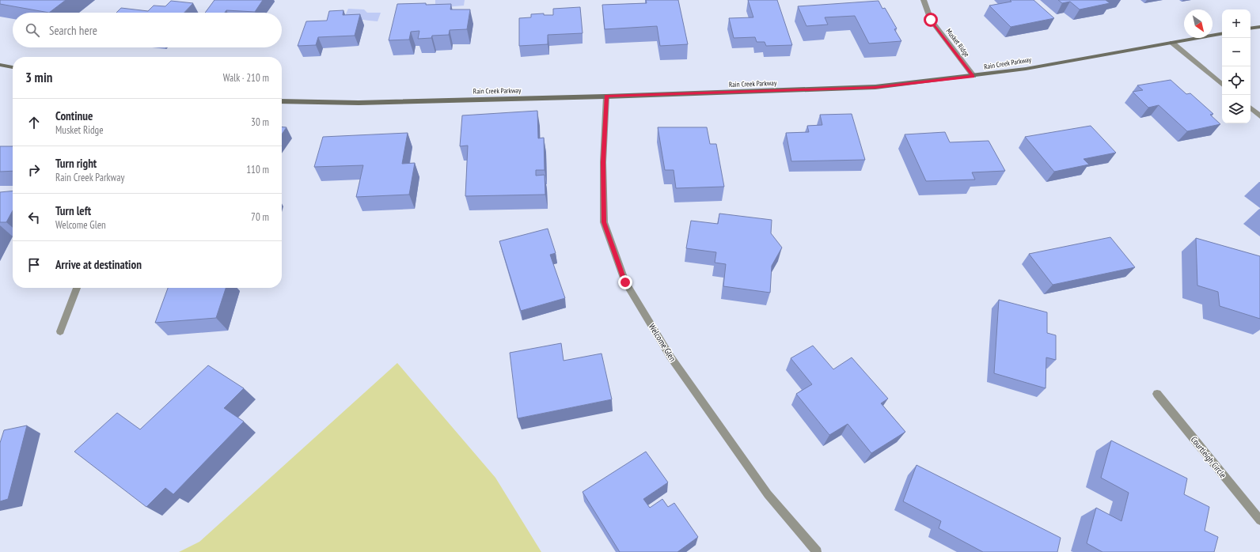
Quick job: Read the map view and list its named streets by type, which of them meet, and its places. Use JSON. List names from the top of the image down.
{
  "streets": {
    "street": [
      "Musket Ridge",
      "Rain Creek Parkway",
      "Welcome Glen",
      "Courtleigh Circle"
    ]
  },
  "crossings": [
    ["Musket Ridge", "Rain Creek Parkway"],
    ["Rain Creek Parkway", "Welcome Glen"]
  ],
  "north": "bottom right",
  "page": {
    "map_buttons": ["+", "−"],
    "search": "Search here",
    "heading": ["3 min", "Walk · 210 m"],
    "list": [
      ["Continue", "Musket Ridge", "30 m"],
      ["Turn right", "Rain Creek Parkway", "110 m"],
      ["Turn left", "Welcome Glen", "70 m"],
      "Arrive at destination"
    ]
  }
}
